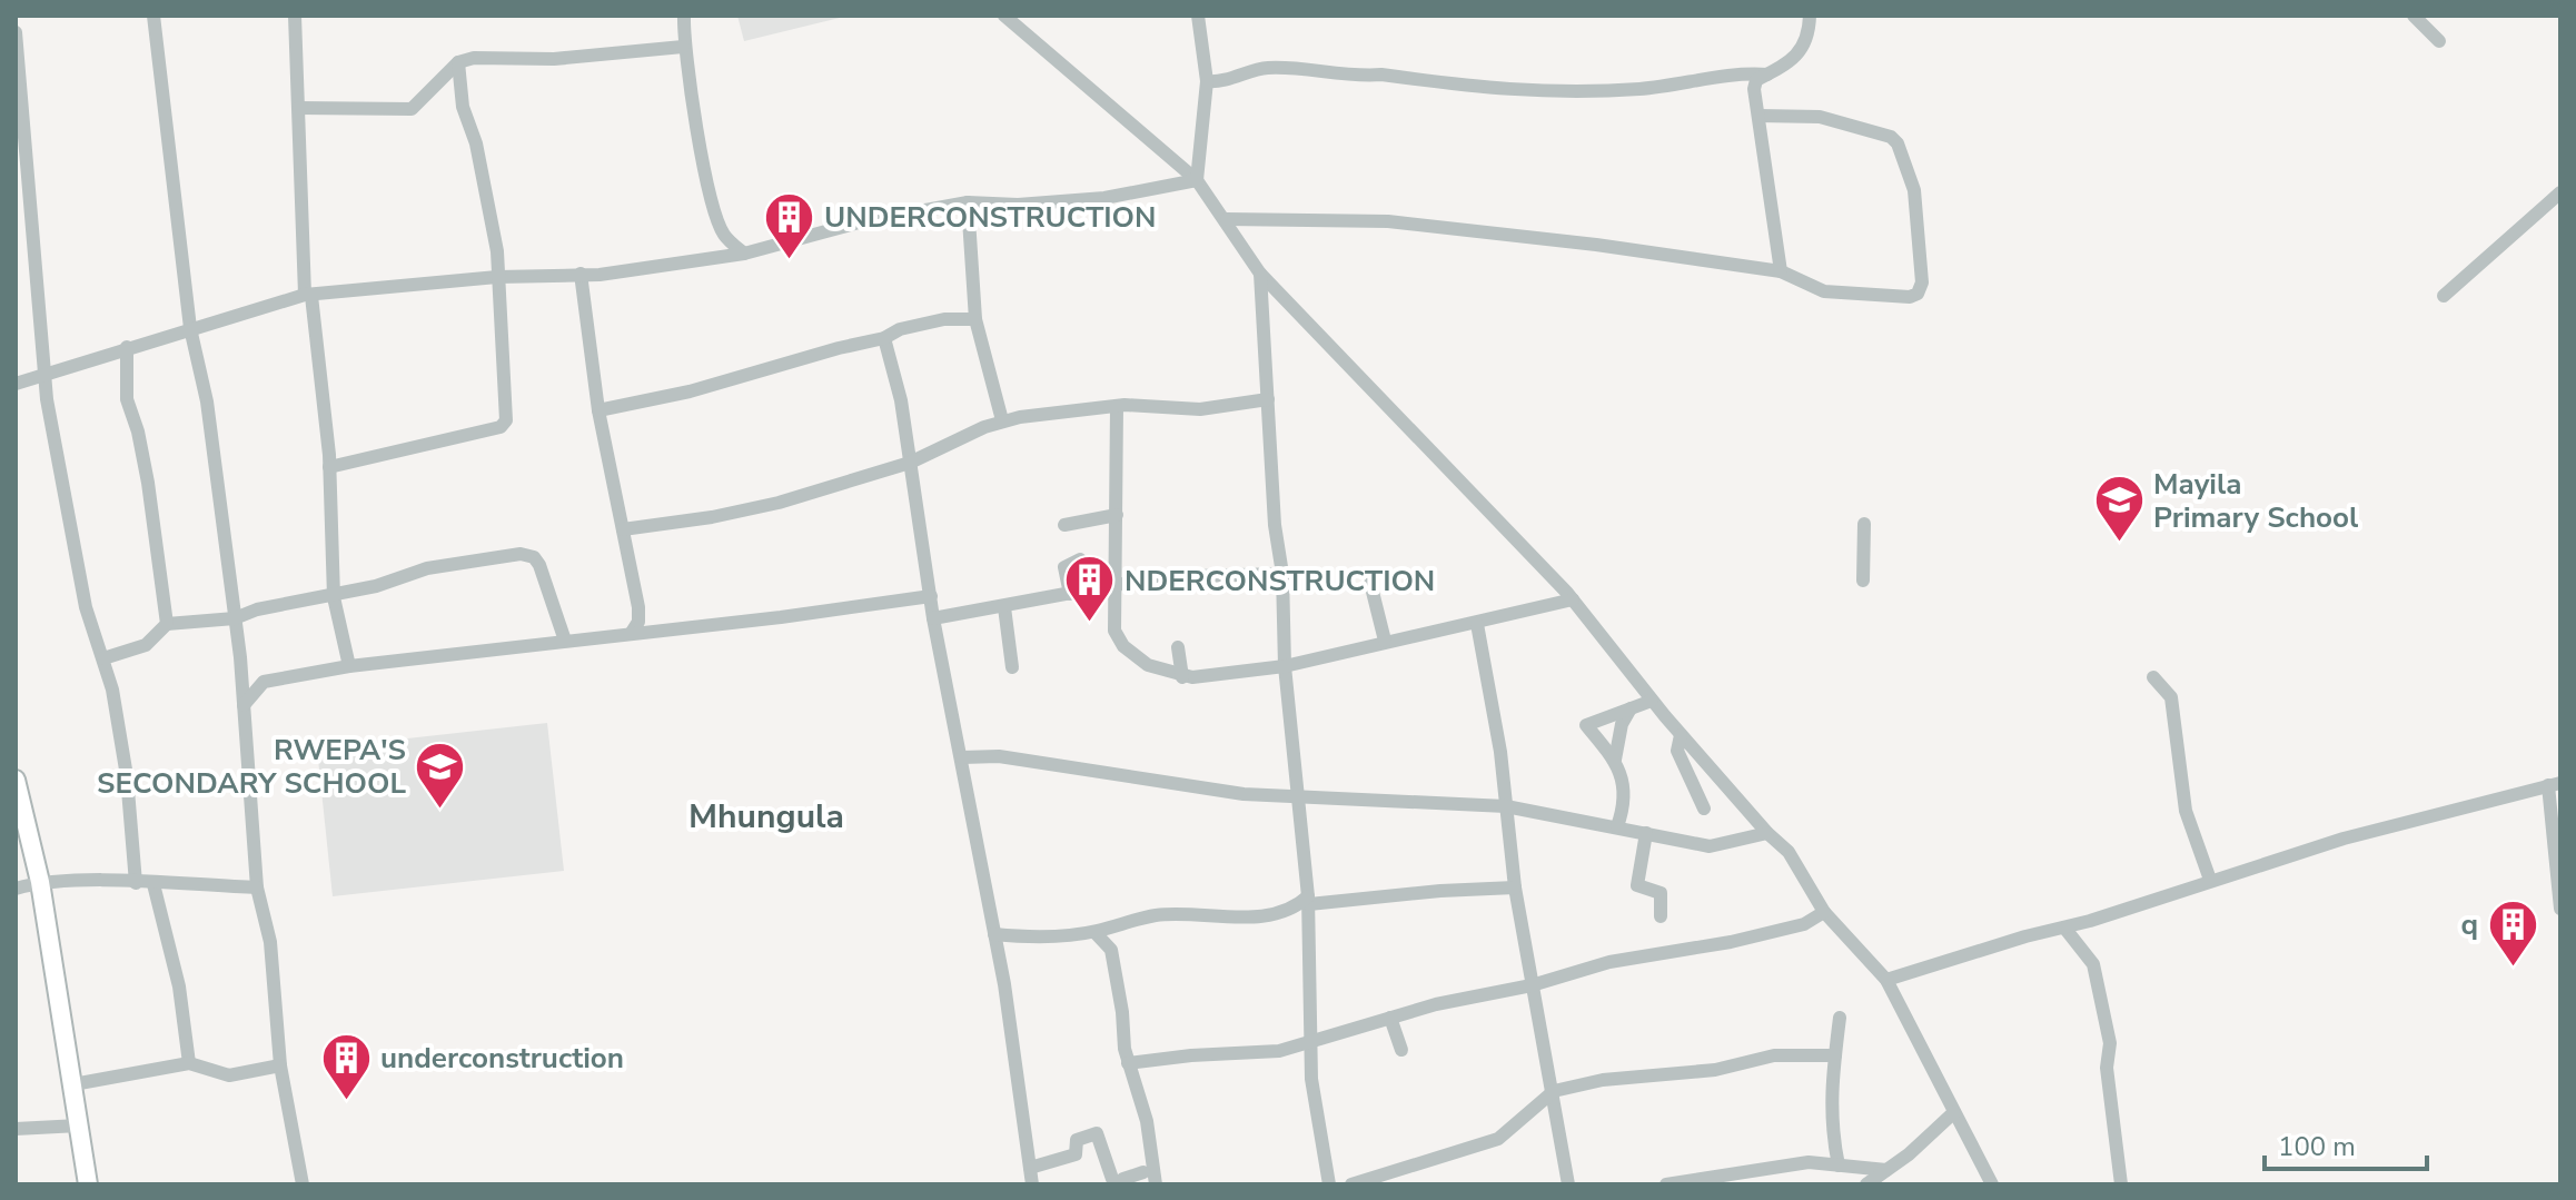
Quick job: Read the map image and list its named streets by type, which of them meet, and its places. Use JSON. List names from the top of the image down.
{
  "districts": ["Mhungula"],
  "places": {
    "building": [
      "UNDERCONSTRUCTION",
      "NDERCONSTRUCTION",
      "q",
      "underconstruction"
    ],
    "school or university": ["Mayila Primary School", "RWEPA'S SECONDARY SCHOOL"]
  },
  "scale_bar": "100 m"
}
